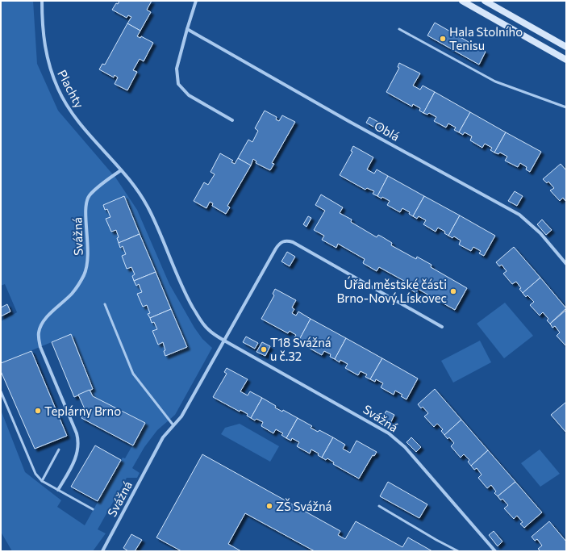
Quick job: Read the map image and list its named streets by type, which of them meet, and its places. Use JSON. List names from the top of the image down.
{
  "streets": {
    "street": ["Plachty", "Oblá", "Svážná"]
  },
  "crossings": [
    ["Plachty", "Svážná"]
  ],
  "places": [
    "Hala Stolního Tenisu",
    "Úřad městské části Brno-Nový Lískovec",
    "T18 Svážná u č.32",
    "Teplárny Brno",
    "ZŠ Svážná"
  ]
}
